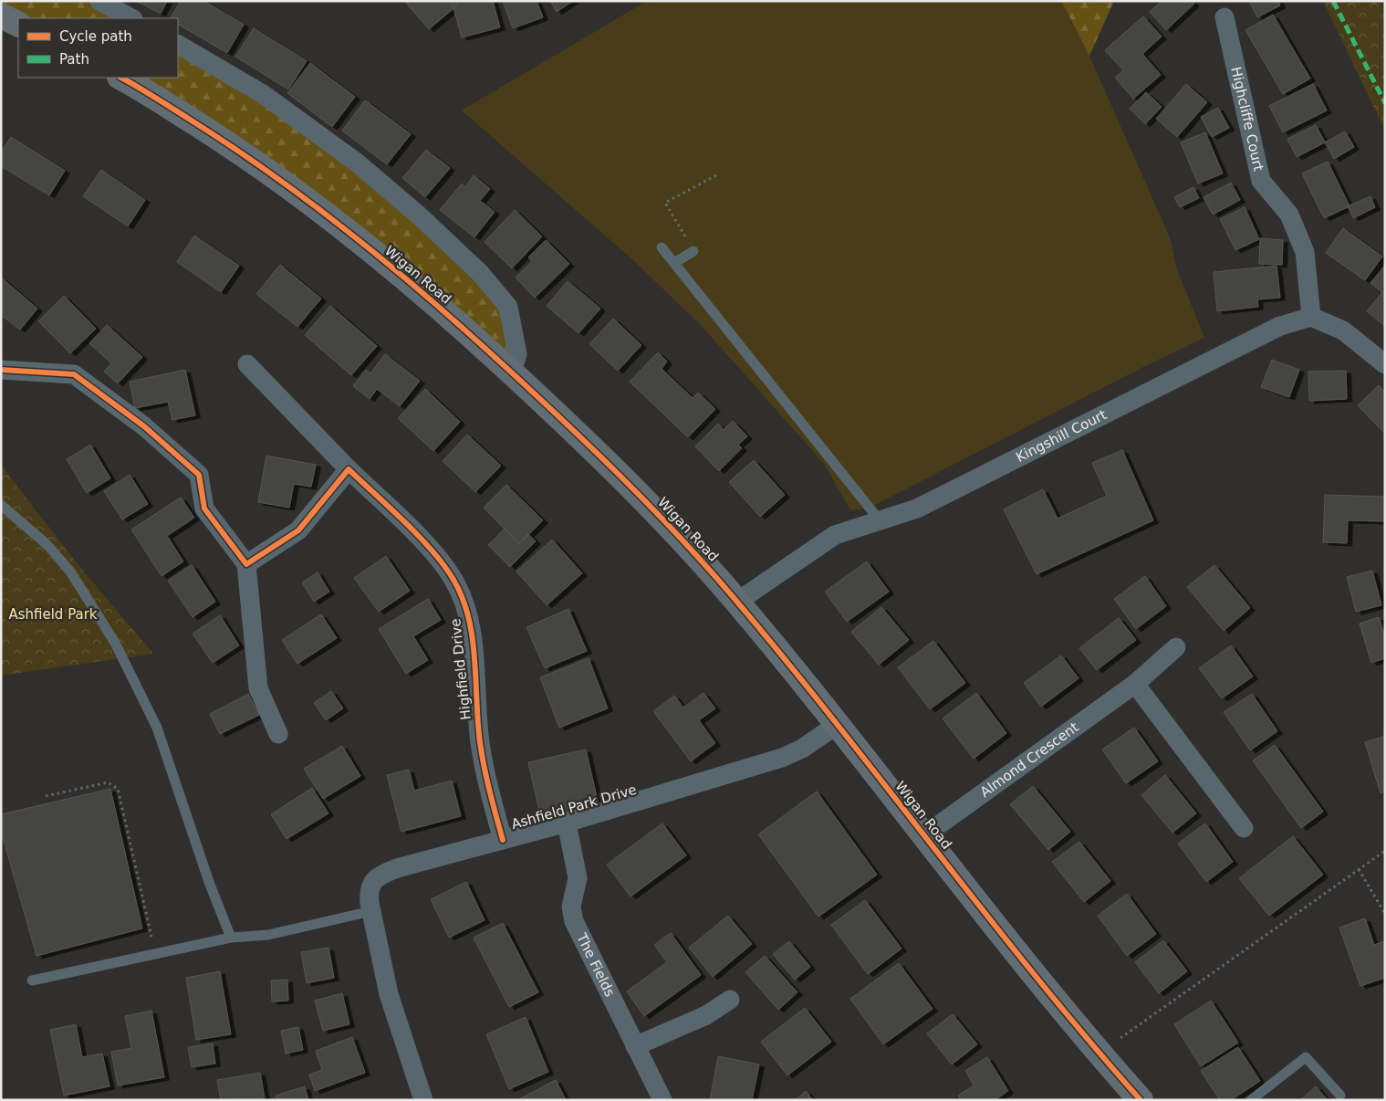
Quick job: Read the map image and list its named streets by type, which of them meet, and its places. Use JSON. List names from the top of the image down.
{
  "streets": {
    "highway": ["Wigan Road"],
    "street": [
      "Highcliffe Court",
      "Kingshill Court",
      "Highfield Drive",
      "Almond Crescent",
      "Ashfield Park Drive",
      "The Fields"
    ]
  },
  "crossings": [
    ["Highcliffe Court", "Kingshill Court"],
    ["Wigan Road", "Kingshill Court"],
    ["Wigan Road", "Almond Crescent"],
    ["Wigan Road", "Ashfield Park Drive"],
    ["Highfield Drive", "Ashfield Park Drive"],
    ["Ashfield Park Drive", "The Fields"]
  ],
  "parks": ["Ashfield Park"],
  "legend": ["Cycle path", "Path"]
}
